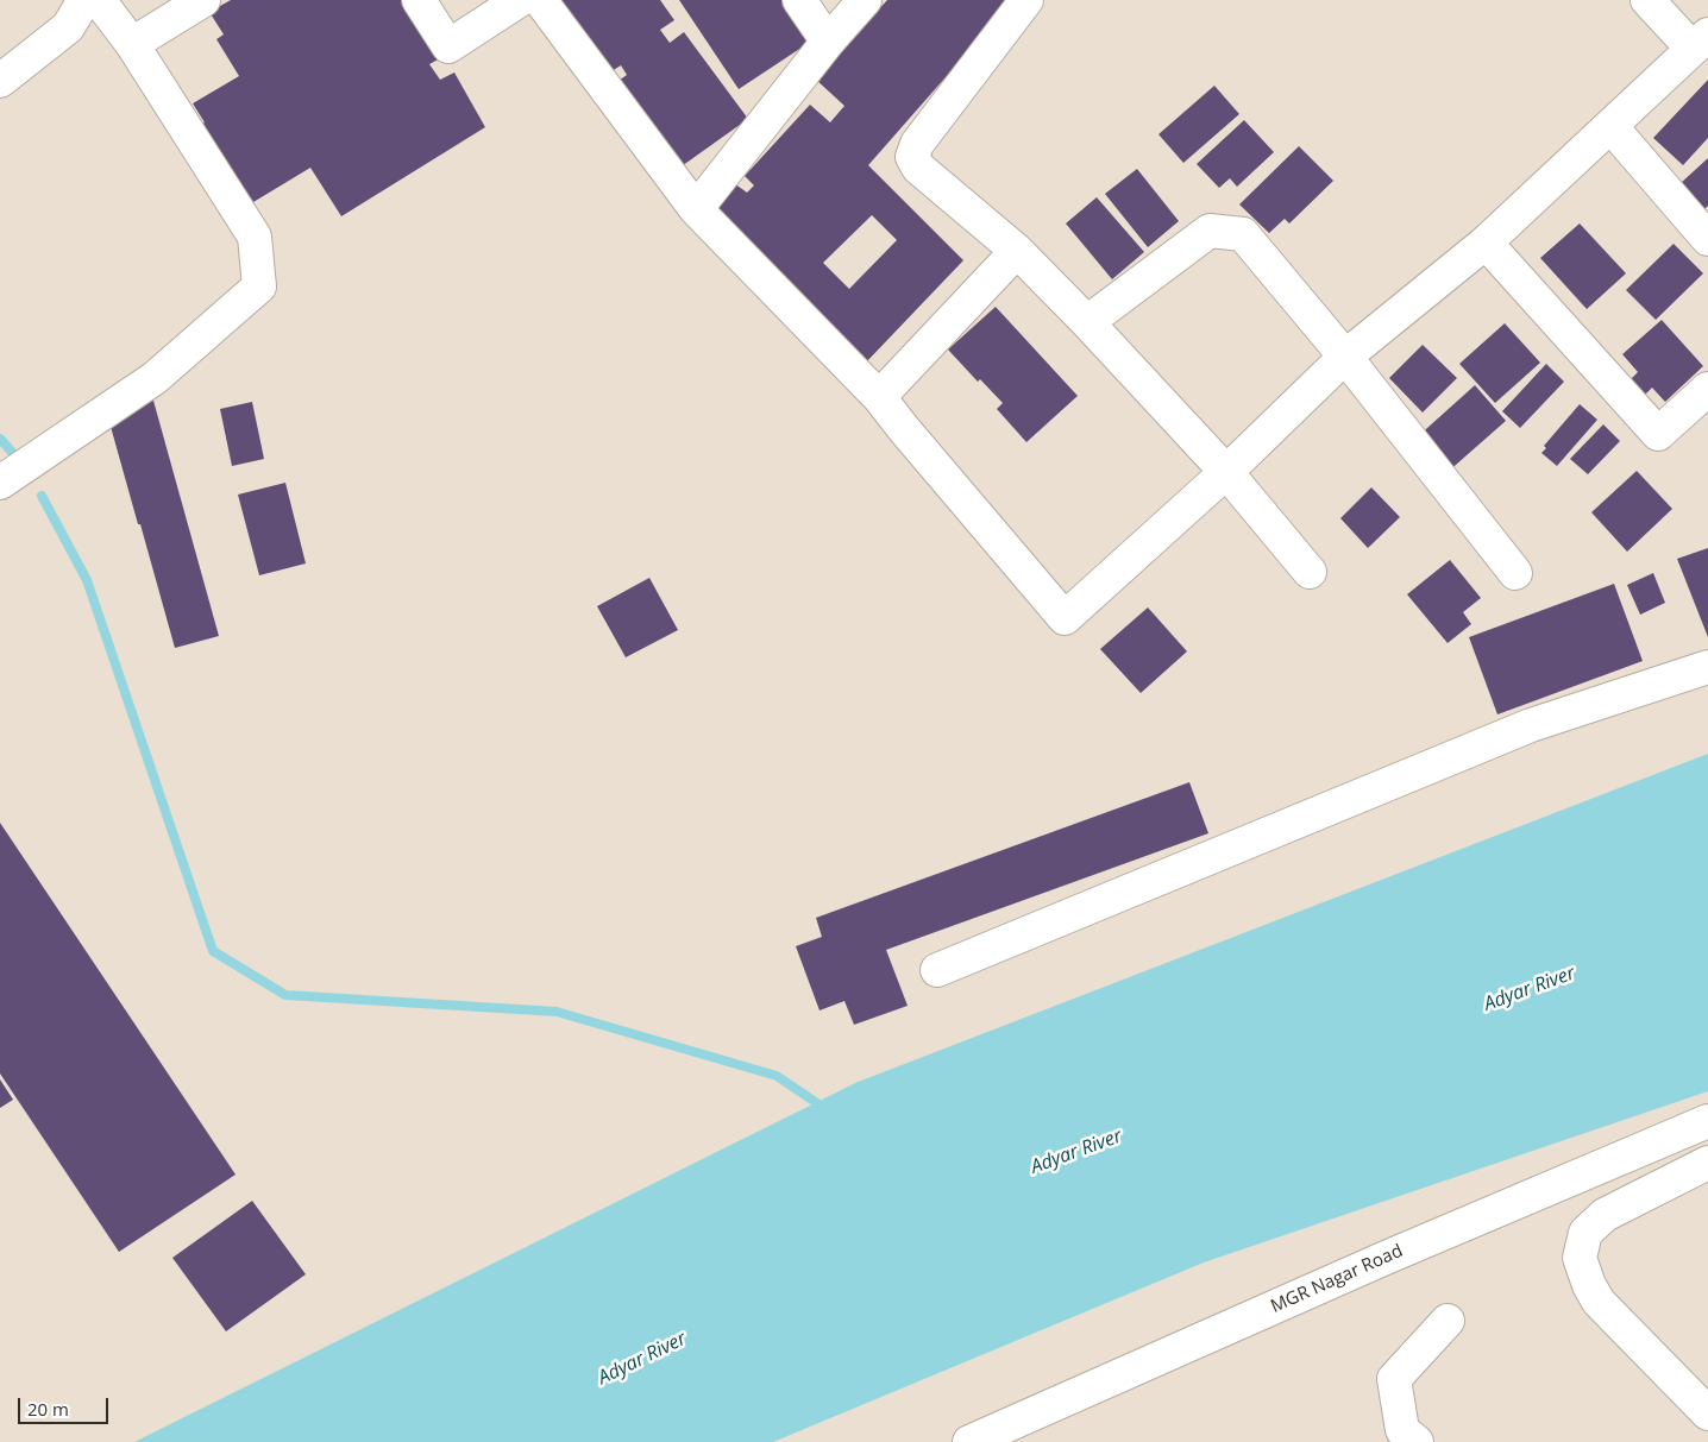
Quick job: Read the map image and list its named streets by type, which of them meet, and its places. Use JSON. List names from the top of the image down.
{
  "streets": {
    "street": ["MGR Nagar Road"]
  },
  "water": ["Adyar River"],
  "scale_bar": "20 m"
}
